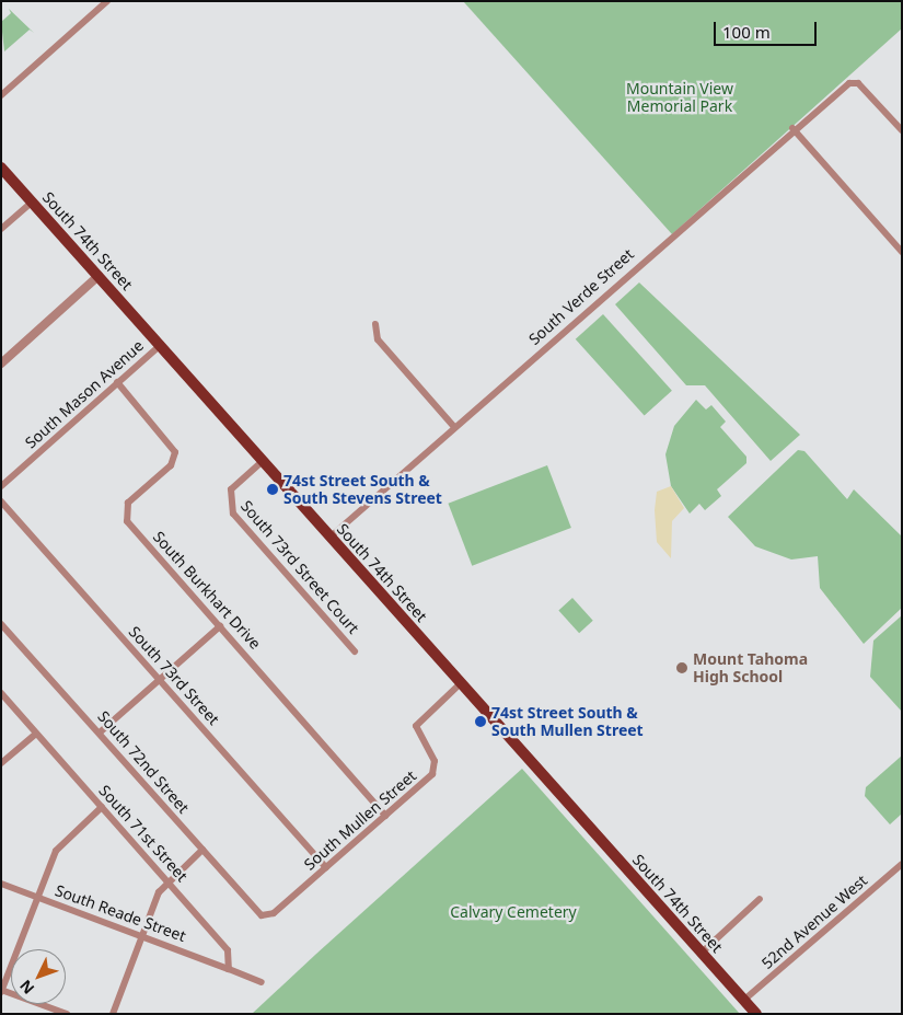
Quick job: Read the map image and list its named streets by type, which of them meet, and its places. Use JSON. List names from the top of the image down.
{
  "streets": {
    "main road": ["South 74th Street"],
    "street": [
      "South Verde Street",
      "South Mason Avenue",
      "South 73rd Street Court",
      "South Burkhart Drive",
      "South 73rd Street",
      "South 72nd Street",
      "South Mullen Street",
      "South 71st Street",
      "South Reade Street",
      "52nd Avenue West"
    ]
  },
  "crossings": [
    ["South 74th Street", "South Verde Street"],
    ["South 74th Street", "South Mason Avenue"],
    ["South 74th Street", "South 73rd Street Court"],
    ["South 74th Street", "South Mullen Street"],
    ["South 74th Street", "52nd Avenue West"],
    ["South Mason Avenue", "South Burkhart Drive"],
    ["South Burkhart Drive", "South Mullen Street"],
    ["South 73rd Street", "South Mullen Street"],
    ["South 72nd Street", "South Mullen Street"],
    ["South 71st Street", "South Reade Street"]
  ],
  "parks": ["Mountain View Memorial Park", "Calvary Cemetery"],
  "places": ["74st Street South & South Stevens Street", "Mount Tahoma High School", "74st Street South & South Mullen Street"],
  "scale_bar": "100 m",
  "north": "bottom left"
}
